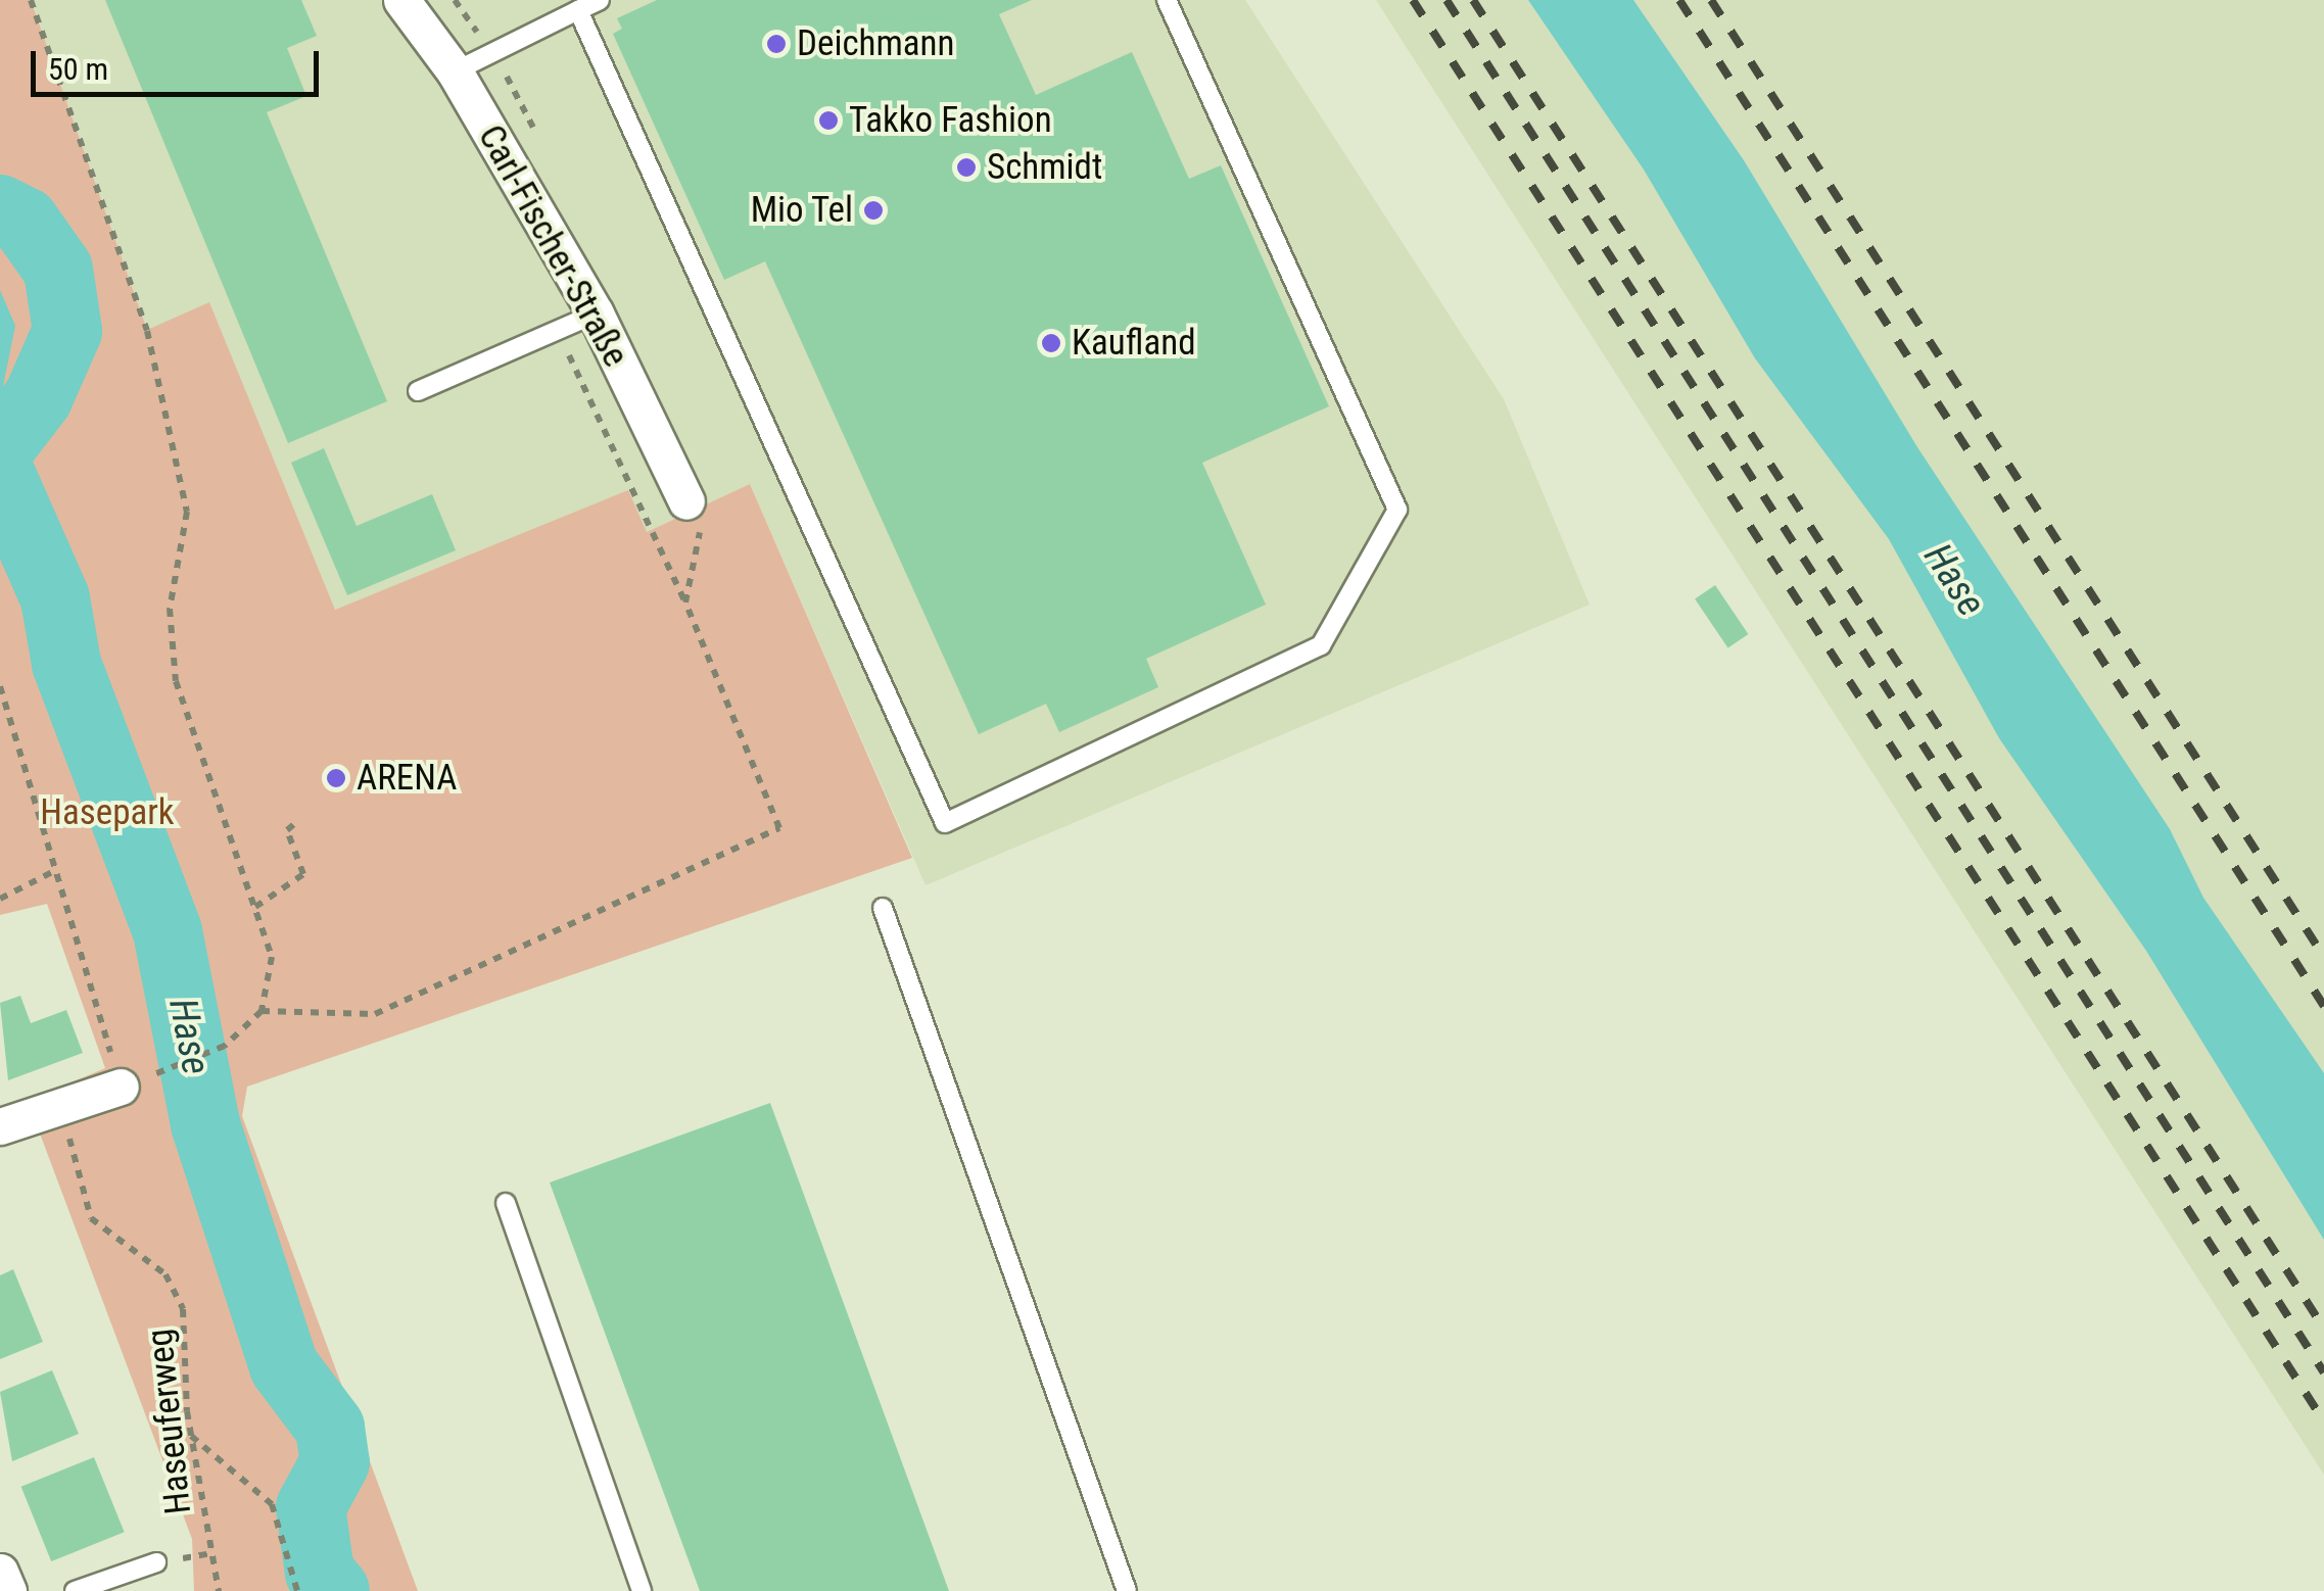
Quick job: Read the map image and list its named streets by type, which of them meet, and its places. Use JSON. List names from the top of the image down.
{
  "streets": {
    "street": ["Carl-Fischer-Straße"],
    "path": ["Haseuferweg"]
  },
  "water": ["Hase"],
  "parks": ["Hasepark"],
  "places": [
    "Deichmann",
    "Takko Fashion",
    "Schmidt",
    "Mio Tel",
    "Kaufland",
    "ARENA"
  ],
  "scale_bar": "50 m"
}
